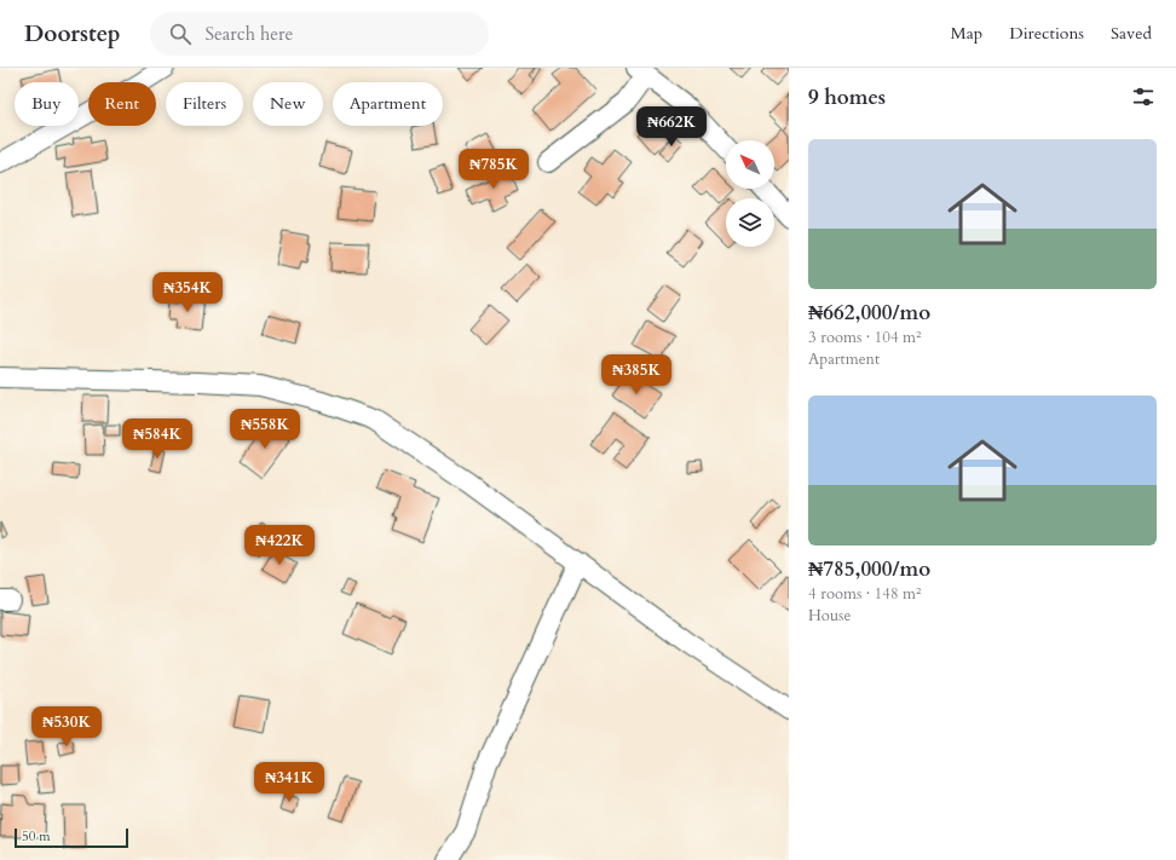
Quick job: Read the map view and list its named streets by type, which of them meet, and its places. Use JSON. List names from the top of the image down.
{
  "scale_bar": "50 m",
  "north": "top left",
  "page": {
    "header": "Doorstep",
    "search": "Search here",
    "nav": ["Map", "Directions", "Saved"],
    "heading": "9 homes",
    "chip": [
      "Buy",
      "Rent",
      "Filters",
      "New",
      "Apartment"
    ],
    "price": [
      "₦662K",
      "₦785K",
      "₦354K",
      "₦385K",
      "₦558K",
      "₦584K",
      "₦422K",
      "₦530K",
      "₦341K"
    ],
    "list": [
      {
        "name": "₦662,000/mo",
        "note": "3 rooms · 104 m² · Apartment"
      },
      {
        "name": "₦785,000/mo",
        "note": "4 rooms · 148 m² · House"
      }
    ],
    "scale": "50 m"
  }
}
